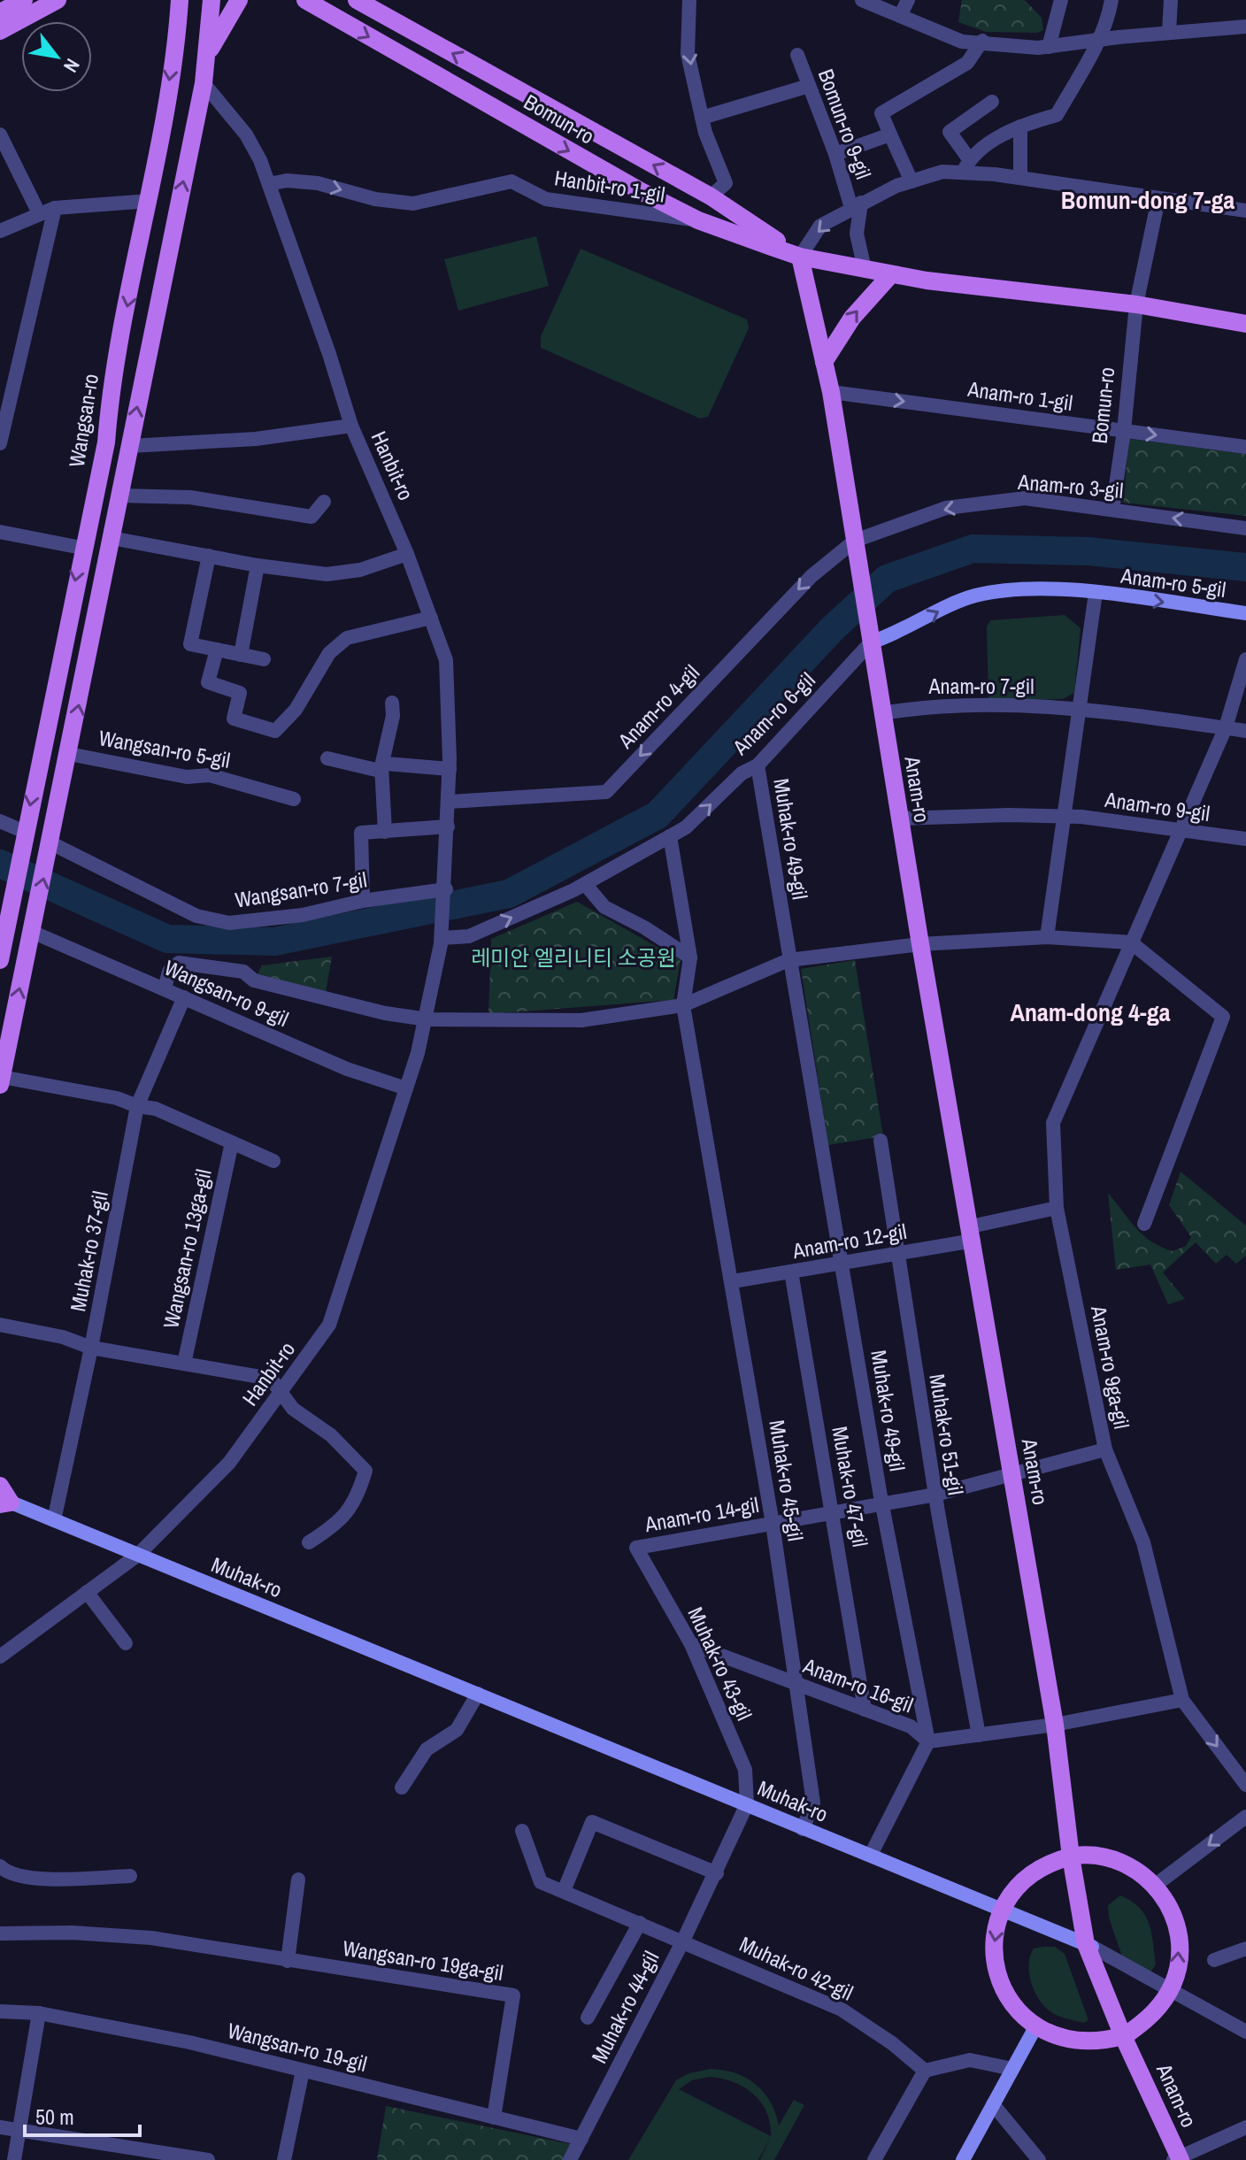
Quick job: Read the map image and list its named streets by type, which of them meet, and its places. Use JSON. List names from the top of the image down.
{
  "streets": {
    "main road": [
      "Bomun-ro",
      "Wangsan-ro",
      "Anam-ro 5-gil",
      "Anam-ro",
      "Muhak-ro"
    ],
    "street": [
      "Bomun-ro 9-gil",
      "Hanbit-ro 1-gil",
      "Anam-ro 1-gil",
      "Hanbit-ro",
      "Anam-ro 3-gil",
      "Anam-ro 7-gil",
      "Anam-ro 4-gil",
      "Anam-ro 6-gil",
      "Wangsan-ro 5-gil",
      "Anam-ro 9-gil",
      "Muhak-ro 49-gil",
      "Wangsan-ro 7-gil",
      "Wangsan-ro 9-gil",
      "Anam-ro 12-gil",
      "Wangsan-ro 13ga-gil",
      "Muhak-ro 37-gil",
      "Anam-ro 9ga-gil",
      "Muhak-ro 51-gil",
      "Muhak-ro 45-gil",
      "Muhak-ro 47-gil",
      "Anam-ro 14-gil",
      "Muhak-ro 43-gil",
      "Anam-ro 16-gil",
      "Wangsan-ro 19ga-gil",
      "Muhak-ro 42-gil",
      "Muhak-ro 44-gil",
      "Wangsan-ro 19-gil"
    ]
  },
  "crossings": [
    ["Bomun-ro", "Hanbit-ro 1-gil"],
    ["Bomun-ro", "Anam-ro 1-gil"],
    ["Bomun-ro", "Anam-ro 3-gil"],
    ["Hanbit-ro 1-gil", "Hanbit-ro"],
    ["Hanbit-ro", "Anam-ro 4-gil"],
    ["Hanbit-ro", "Anam-ro 6-gil"],
    ["Hanbit-ro", "Wangsan-ro 7-gil"],
    ["Hanbit-ro", "Wangsan-ro 9-gil"],
    ["Hanbit-ro", "Muhak-ro"],
    ["Anam-ro 3-gil", "Anam-ro 4-gil"],
    ["Anam-ro 3-gil", "Anam-ro"],
    ["Anam-ro 5-gil", "Anam-ro 7-gil"],
    ["Anam-ro 5-gil", "Anam-ro 6-gil"],
    ["Anam-ro 5-gil", "Anam-ro"],
    ["Anam-ro 7-gil", "Anam-ro"],
    ["Anam-ro 7-gil", "Anam-ro 9ga-gil"],
    ["Anam-ro 4-gil", "Anam-ro"],
    ["Anam-ro 6-gil", "Anam-ro"],
    ["Anam-ro 6-gil", "Muhak-ro 49-gil"],
    ["Anam-ro", "Anam-ro 9-gil"],
    ["Anam-ro", "Anam-ro 12-gil"],
    ["Anam-ro", "Anam-ro 14-gil"],
    ["Anam-ro", "Muhak-ro"],
    ["Anam-ro", "Anam-ro 16-gil"],
    ["Anam-ro 9-gil", "Anam-ro 9ga-gil"],
    ["Muhak-ro 49-gil", "Anam-ro 12-gil"],
    ["Muhak-ro 49-gil", "Anam-ro 14-gil"],
    ["Muhak-ro 49-gil", "Anam-ro 16-gil"],
    ["Wangsan-ro 9-gil", "Muhak-ro 37-gil"],
    ["Anam-ro 12-gil", "Muhak-ro 51-gil"],
    ["Anam-ro 12-gil", "Muhak-ro 45-gil"],
    ["Anam-ro 12-gil", "Muhak-ro 47-gil"],
    ["Muhak-ro 37-gil", "Muhak-ro"],
    ["Anam-ro 9ga-gil", "Anam-ro 14-gil"],
    ["Muhak-ro 51-gil", "Anam-ro 14-gil"],
    ["Muhak-ro 51-gil", "Anam-ro 16-gil"],
    ["Muhak-ro 45-gil", "Anam-ro 14-gil"],
    ["Muhak-ro 45-gil", "Muhak-ro"],
    ["Muhak-ro 45-gil", "Anam-ro 16-gil"],
    ["Muhak-ro 47-gil", "Anam-ro 14-gil"],
    ["Muhak-ro 47-gil", "Anam-ro 16-gil"],
    ["Anam-ro 14-gil", "Muhak-ro 43-gil"],
    ["Muhak-ro", "Muhak-ro 43-gil"],
    ["Muhak-ro", "Muhak-ro 44-gil"],
    ["Muhak-ro 43-gil", "Anam-ro 16-gil"],
    ["Muhak-ro 43-gil", "Muhak-ro 44-gil"],
    ["Wangsan-ro 19ga-gil", "Wangsan-ro 19-gil"],
    ["Muhak-ro 42-gil", "Muhak-ro 44-gil"],
    ["Muhak-ro 44-gil", "Wangsan-ro 19-gil"]
  ],
  "one_way": [
    "Hanbit-ro 1-gil",
    "Anam-ro 1-gil",
    "Anam-ro 3-gil",
    "Anam-ro 5-gil",
    "Anam-ro 4-gil"
  ],
  "districts": ["Bomun-dong 7-ga", "Anam-dong 4-ga"],
  "parks": ["레미안 엘리니티 소공원"],
  "scale_bar": "50 m",
  "north": "bottom right"
}
